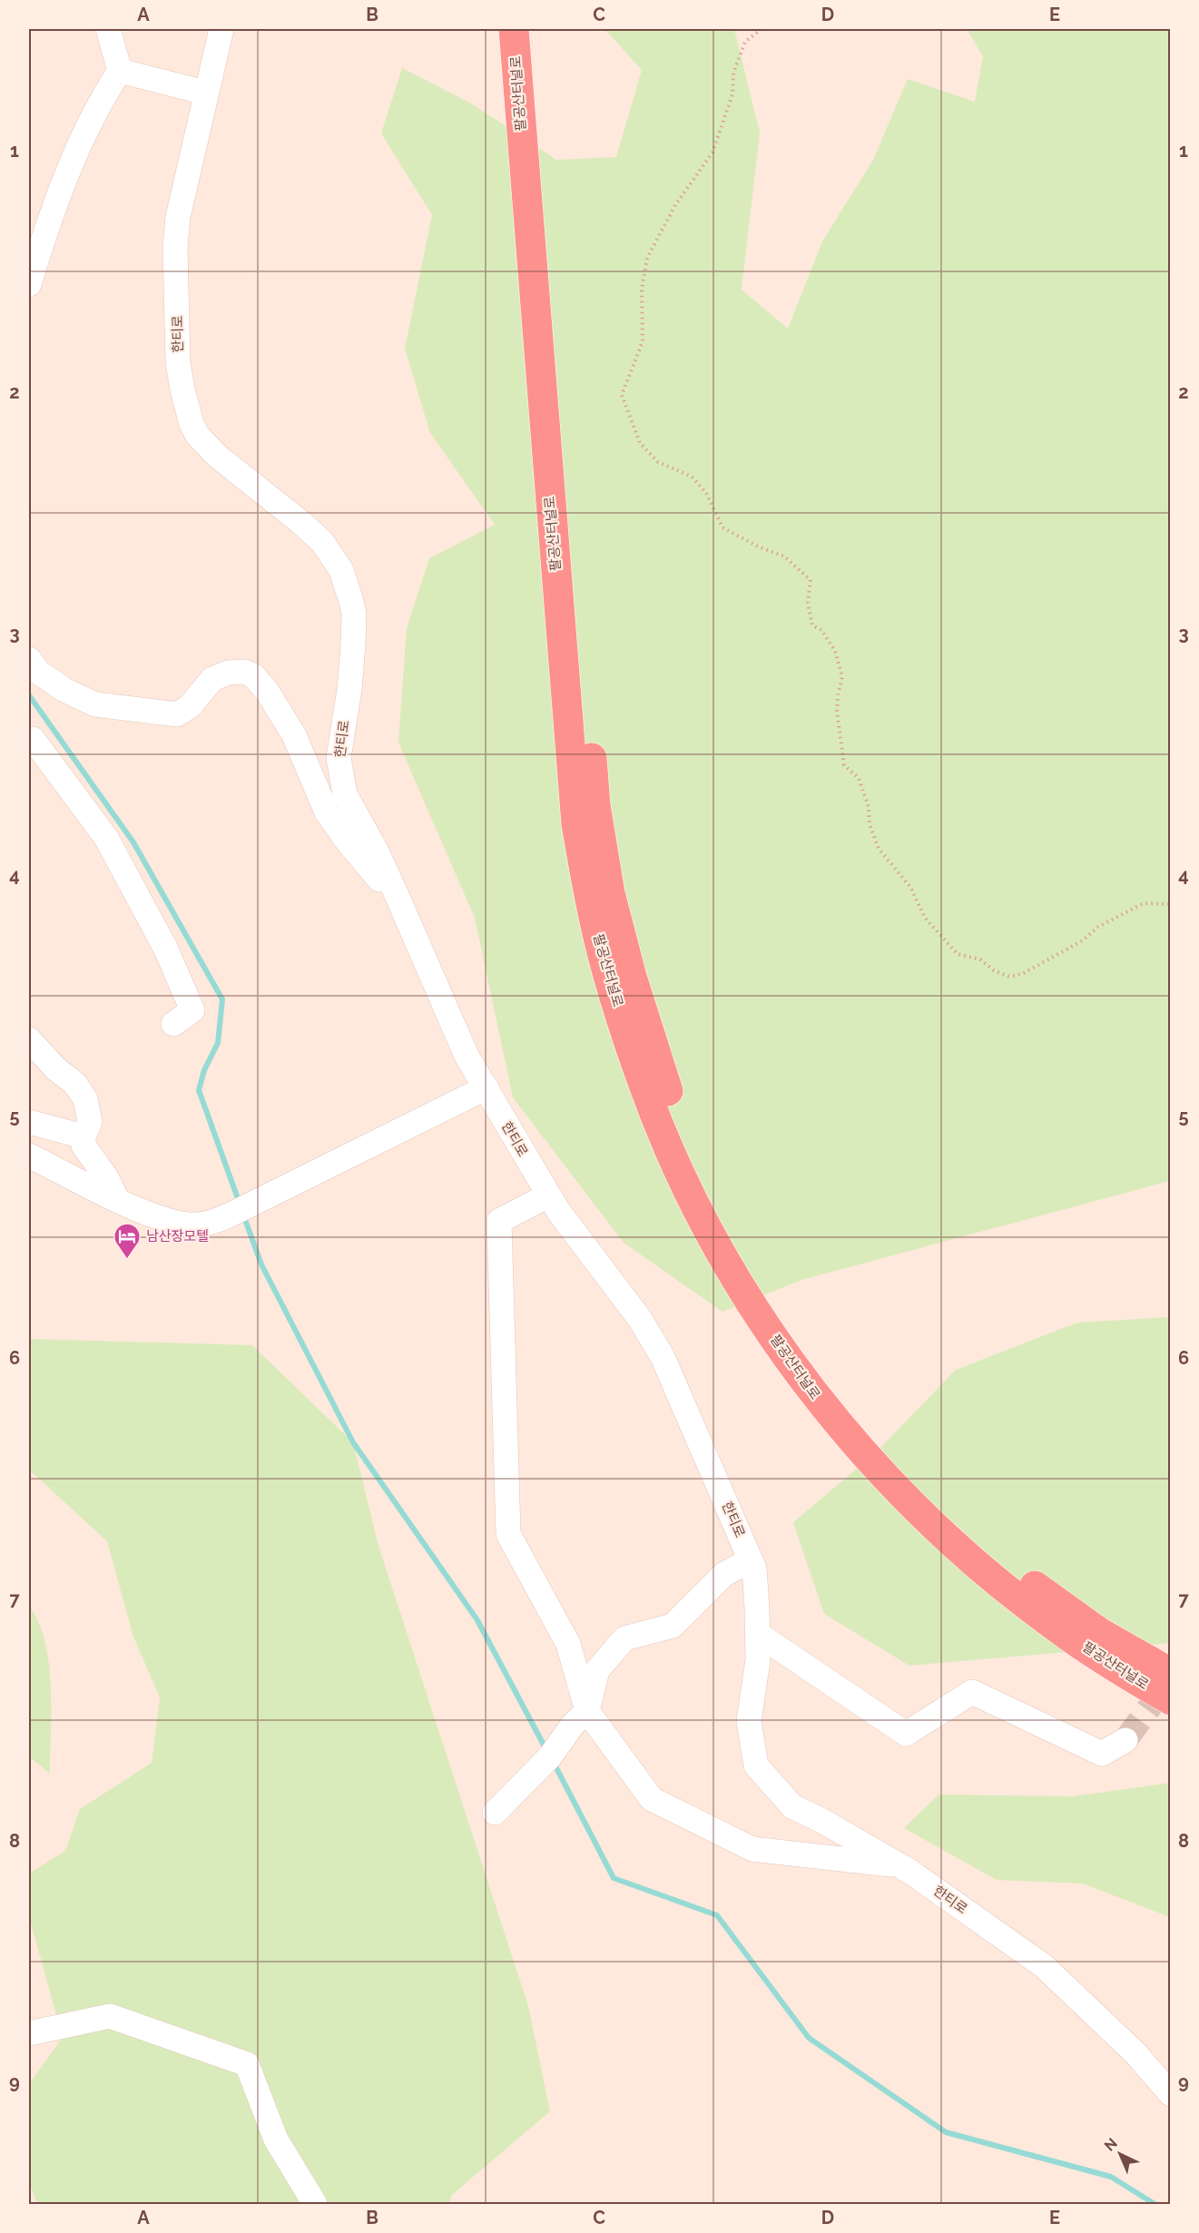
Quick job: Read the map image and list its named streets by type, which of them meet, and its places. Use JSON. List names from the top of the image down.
{
  "streets": {
    "highway": ["팔공산터널로"],
    "street": ["한티로"]
  },
  "places": {
    "hotel": ["남산장모텔"]
  },
  "north": "top left",
  "grid": {
    "columns": [
      "A",
      "B",
      "C",
      "D",
      "E"
    ],
    "rows": [
      "1",
      "2",
      "3",
      "4",
      "5",
      "6",
      "7",
      "8",
      "9"
    ]
  }
}
